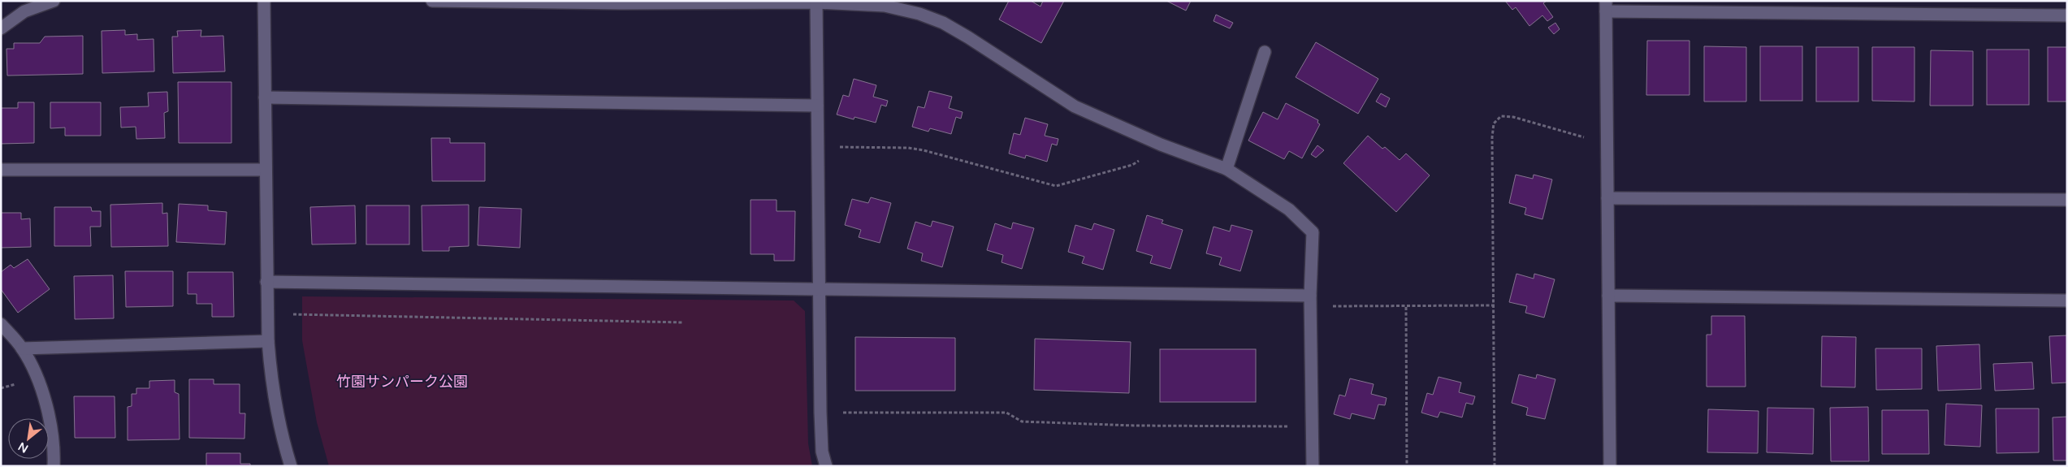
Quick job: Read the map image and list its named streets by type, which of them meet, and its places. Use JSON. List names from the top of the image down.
{
  "parks": ["竹園サンパーク公園"],
  "north": "bottom left"
}
